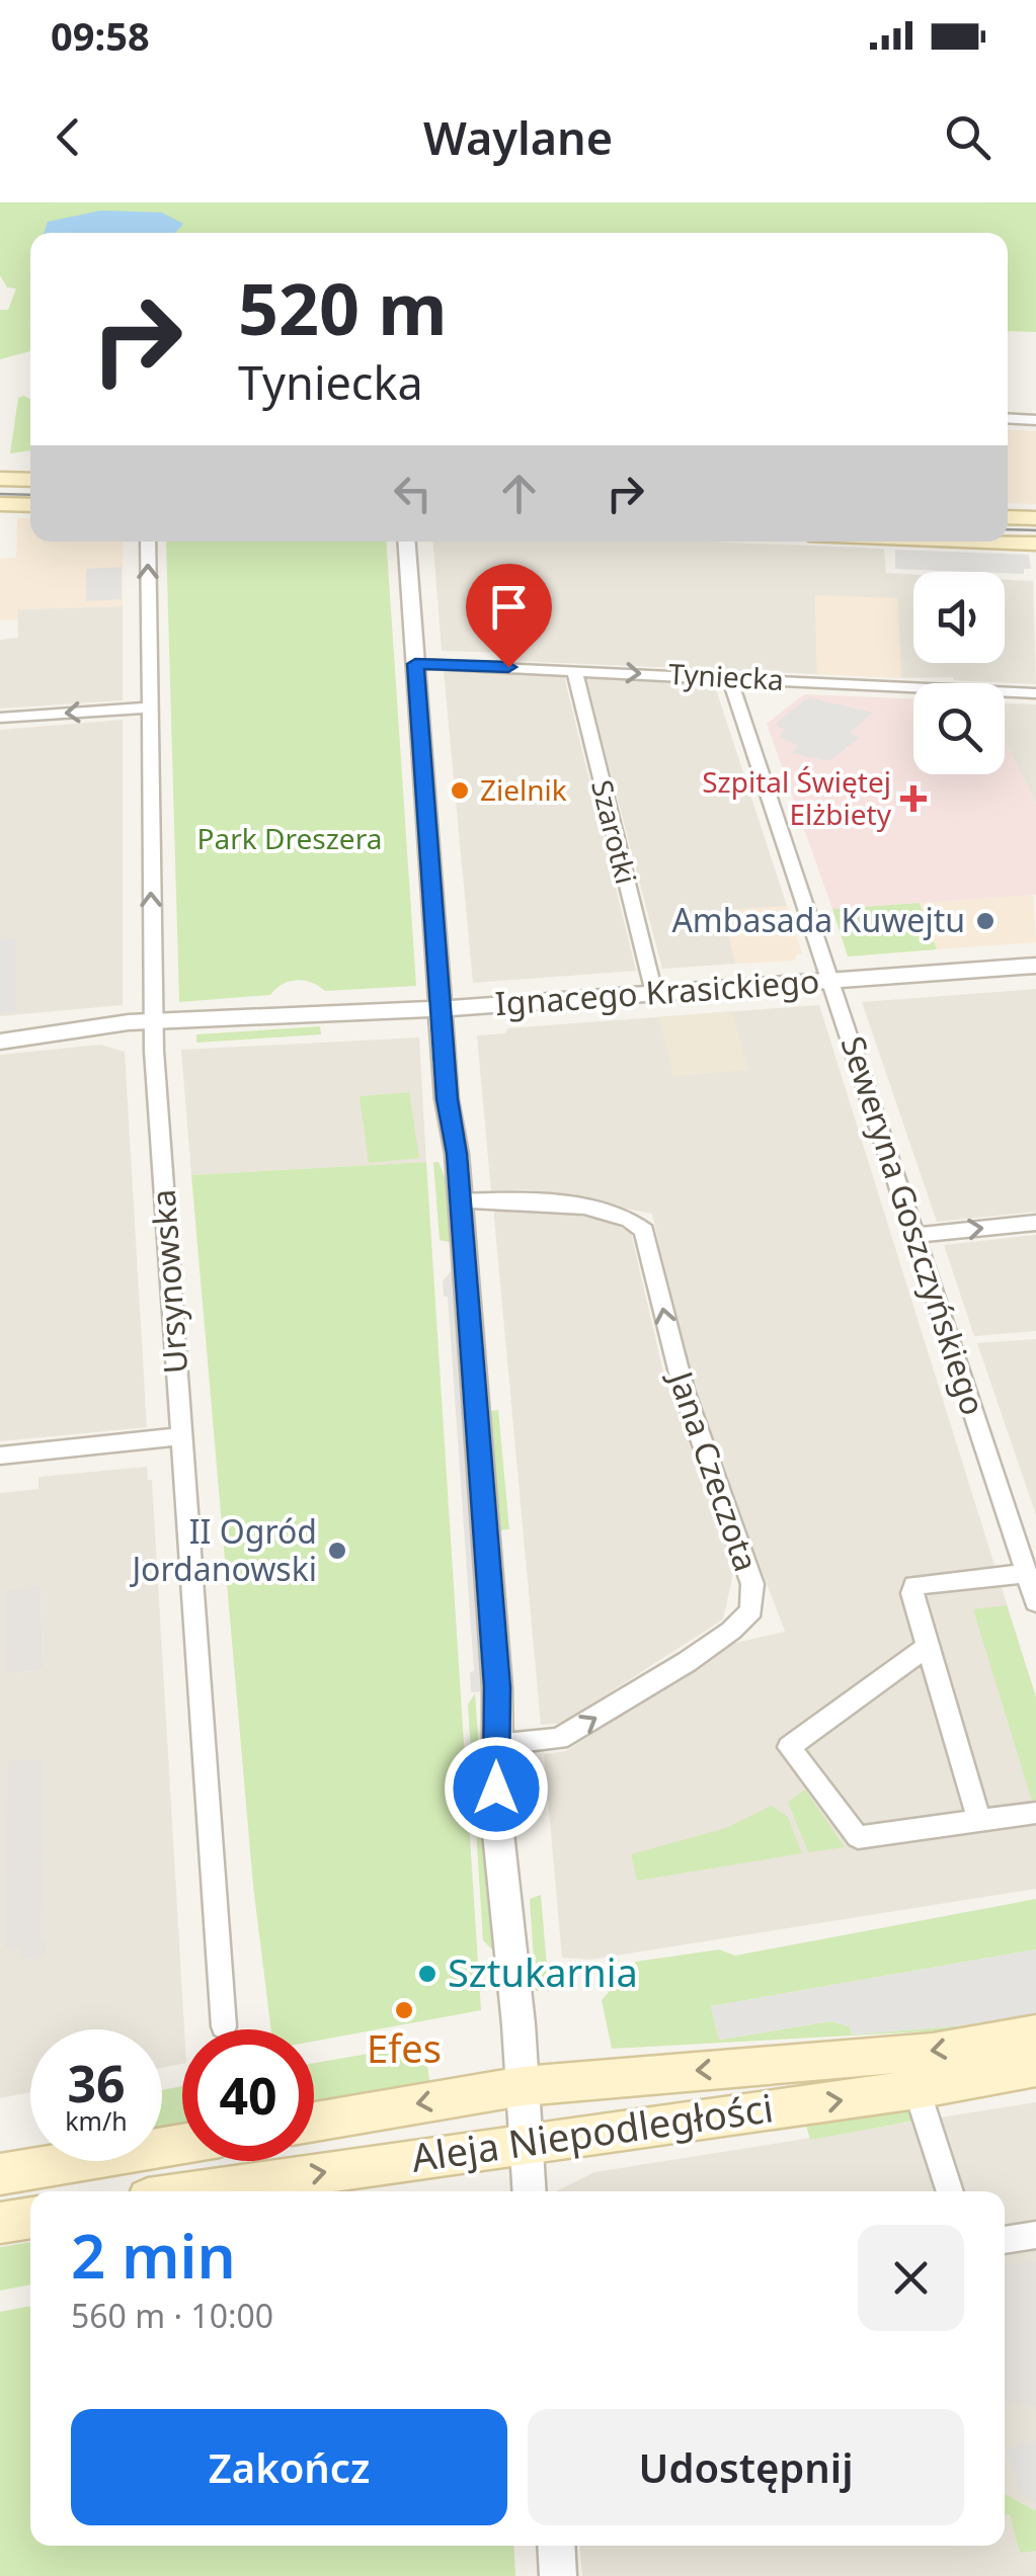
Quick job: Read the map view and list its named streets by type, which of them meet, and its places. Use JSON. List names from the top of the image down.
{
  "streets": {
    "main road": ["Aleja Niepodległości"],
    "street": [
      "Tyniecka",
      "Szarotki",
      "Ignacego Krasickiego",
      "Seweryna Goszczyńskiego",
      "Ursynowska",
      "Jana Czeczota"
    ]
  },
  "crossings": [
    ["Tyniecka", "Szarotki"],
    ["Tyniecka", "Seweryna Goszczyńskiego"],
    ["Szarotki", "Ignacego Krasickiego"],
    ["Ignacego Krasickiego", "Seweryna Goszczyńskiego"],
    ["Ignacego Krasickiego", "Ursynowska"]
  ],
  "parks": ["Park Dreszera"],
  "places": {
    "other": [
      "Zielnik",
      "Ambasada Kuwejtu",
      "II Ogród Jordanowski",
      "Sztukarnia",
      "Efes"
    ],
    "health": ["Szpital Świętej Elżbiety"]
  },
  "page": {
    "status": "09:58",
    "header": "Waylane",
    "turn": ["520 m", "Tyniecka"],
    "speed": "36 km/h",
    "limit": "40",
    "heading": ["2 min", "560 m · 10:00"],
    "buttons": ["Zakończ", "Udostępnij"]
  }
}
